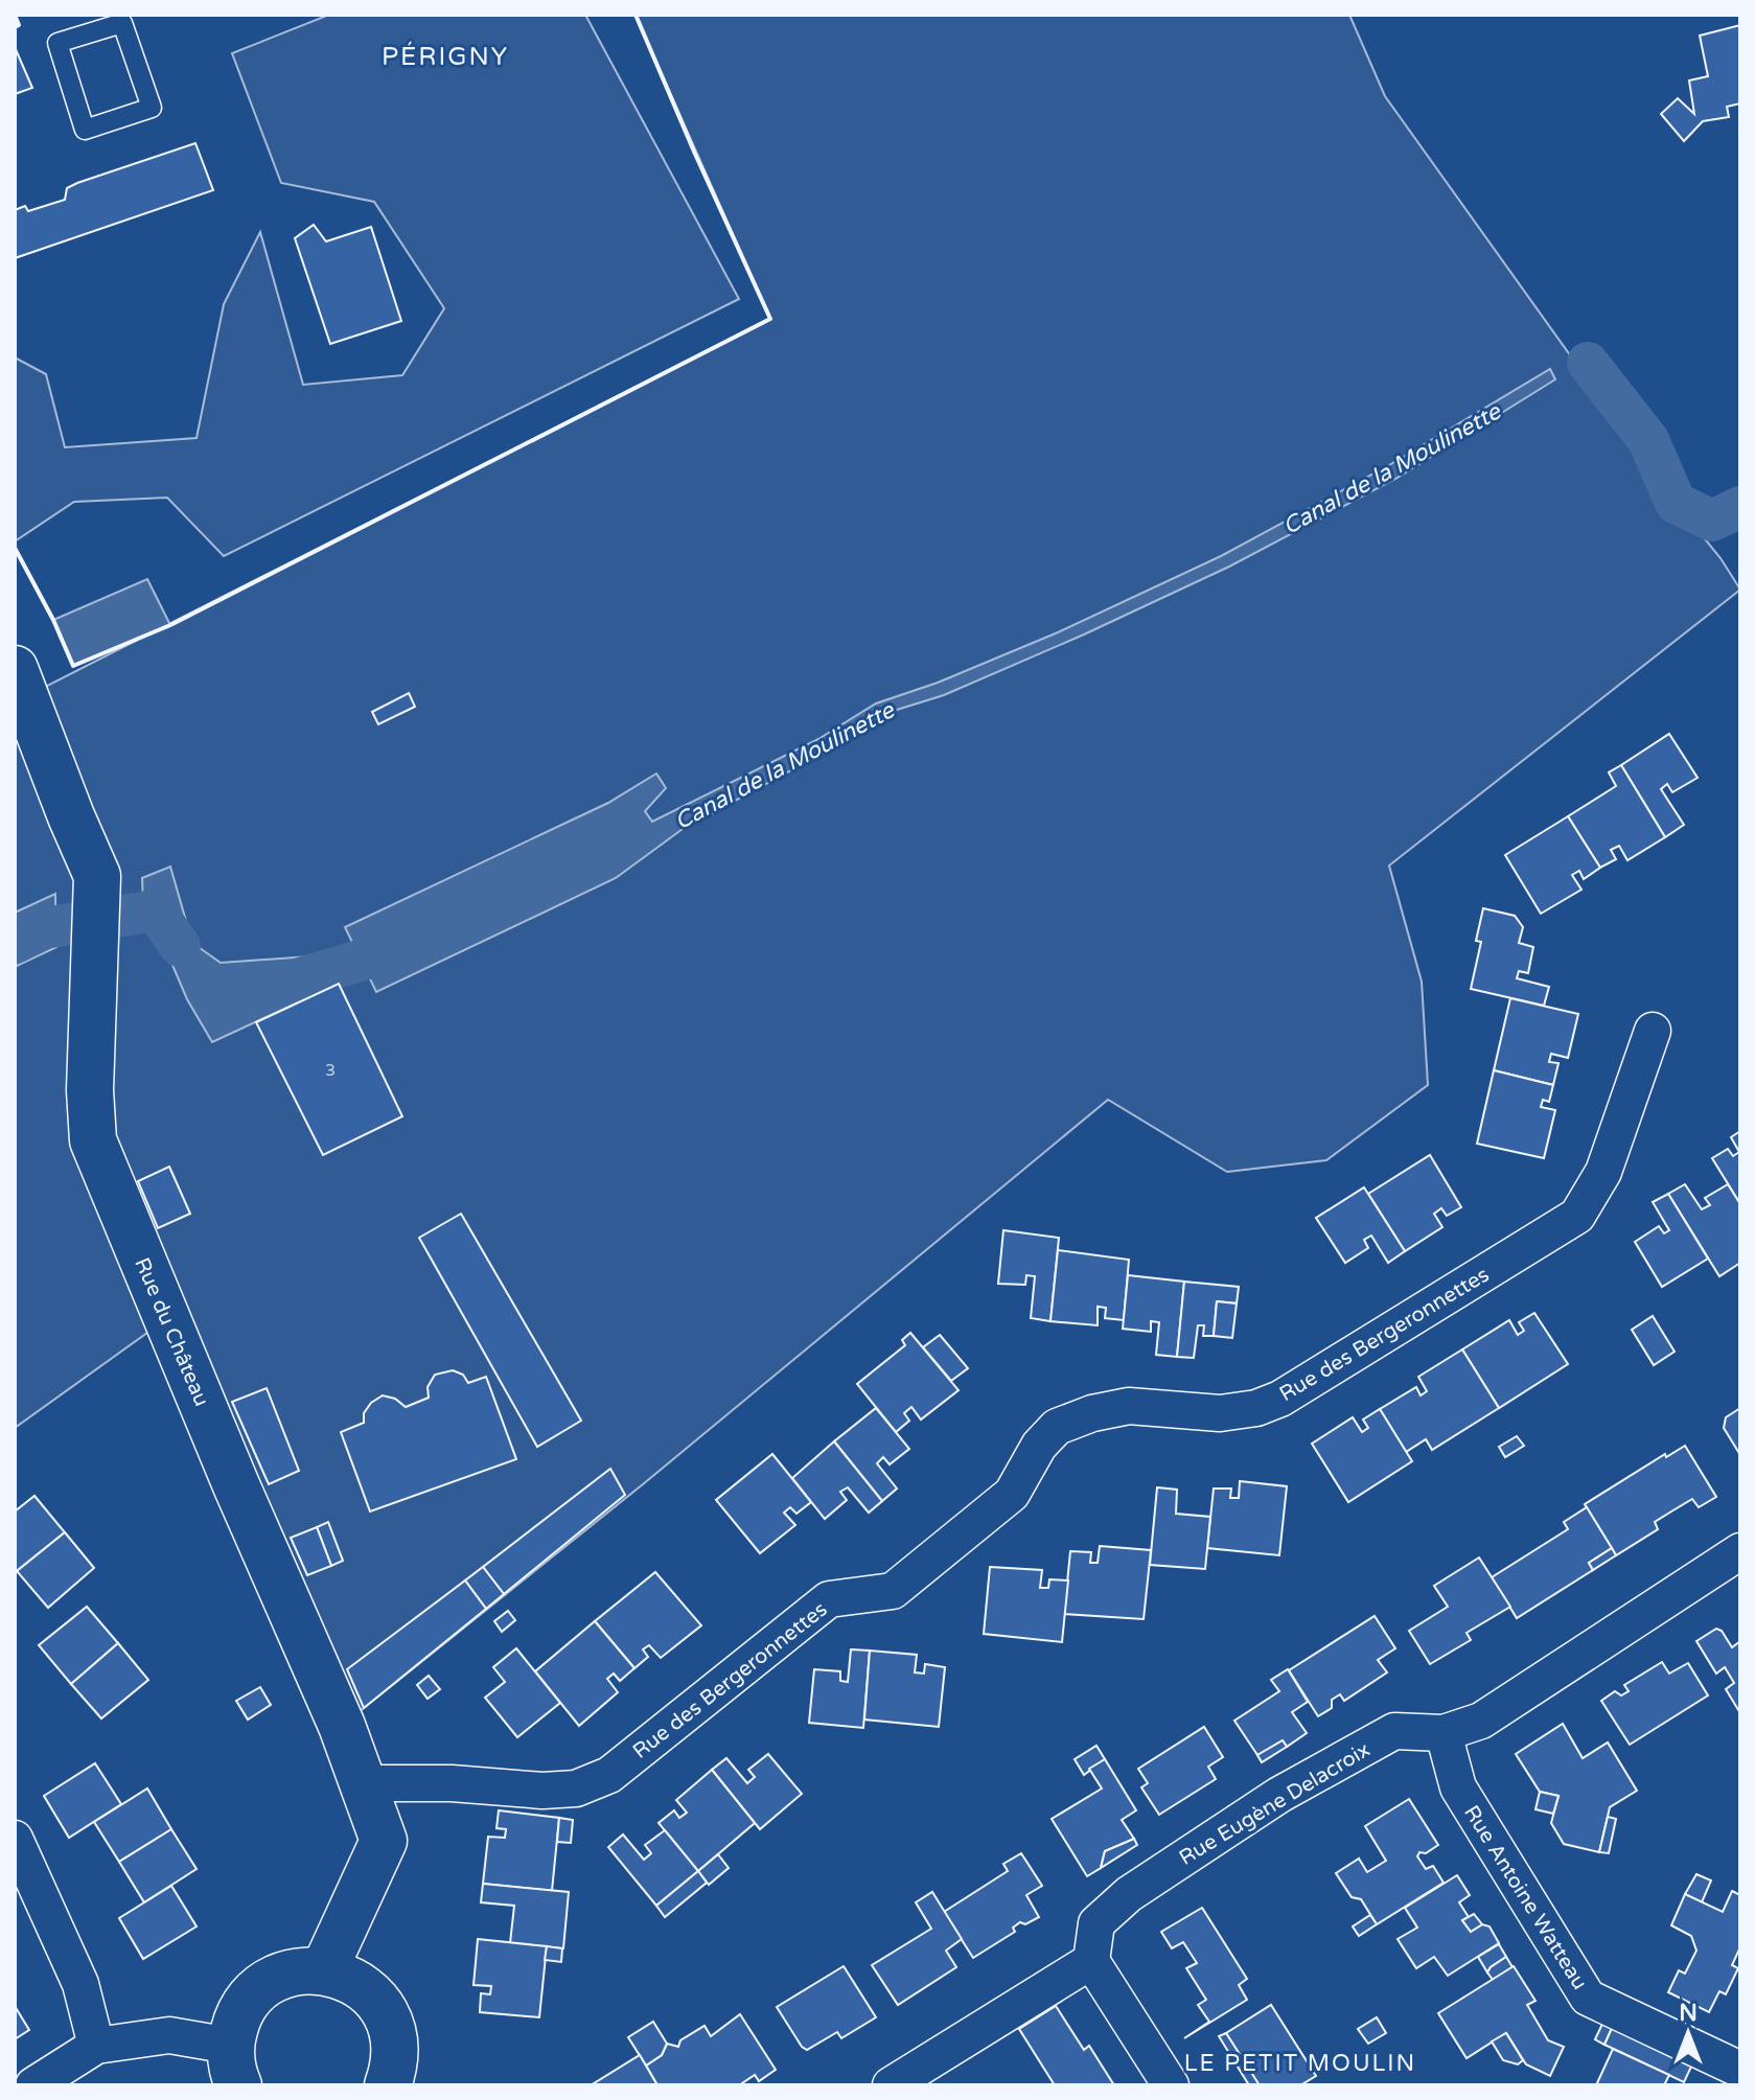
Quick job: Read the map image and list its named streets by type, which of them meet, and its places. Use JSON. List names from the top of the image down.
{
  "streets": {
    "street": [
      "Rue du Château",
      "Rue des Bergeronnettes",
      "Rue Eugène Delacroix",
      "Rue Antoine Watteau"
    ]
  },
  "crossings": [
    ["Rue du Château", "Rue des Bergeronnettes"],
    ["Rue Eugène Delacroix", "Rue Antoine Watteau"]
  ],
  "districts": ["PÉRIGNY", "LE PETIT MOULIN"],
  "water": ["Canal de la Moulinette"],
  "house_numbers": ["3"],
  "north": "top"
}
